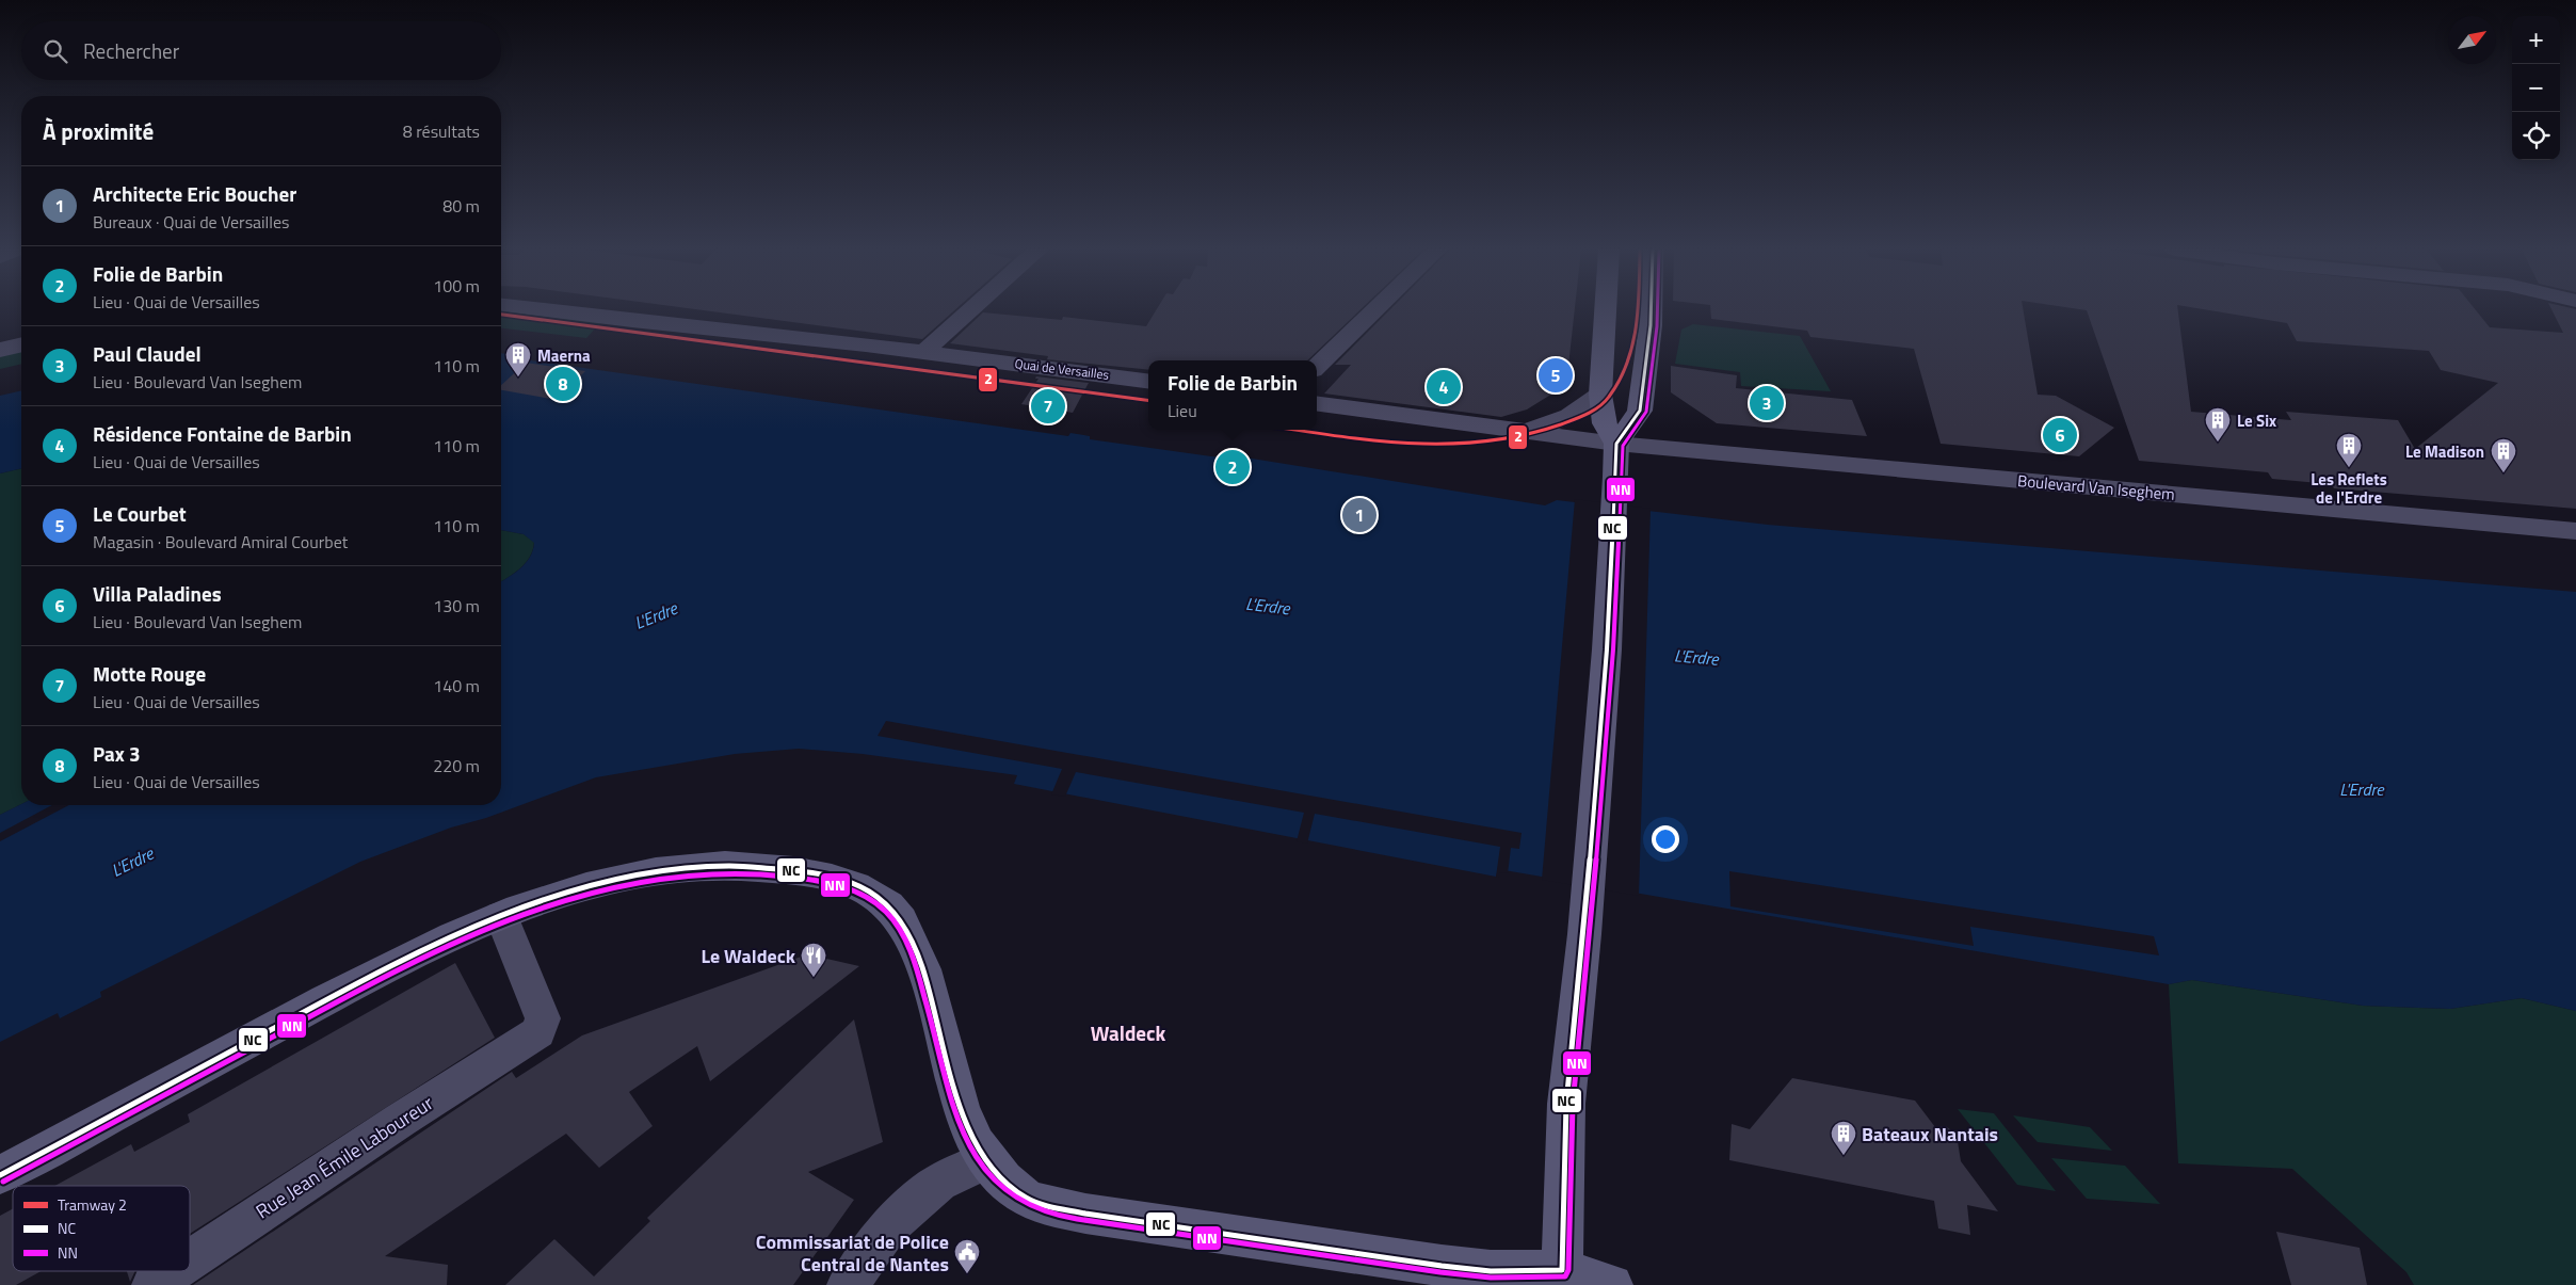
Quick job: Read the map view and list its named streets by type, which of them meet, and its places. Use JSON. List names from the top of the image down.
{
  "streets": {
    "street": ["Quai de Versailles", "Boulevard Van Iseghem", "Rue Jean Émile Laboureur"]
  },
  "districts": ["Waldeck"],
  "water": ["L'Erdre"],
  "places": {
    "building": [
      "Maerna",
      "Le Six",
      "Les Reflets de l'Erdre",
      "Le Madison",
      "Bateaux Nantais"
    ],
    "restaurant": ["Le Waldeck"],
    "public building": ["Commissariat de Police Central de Nantes"]
  },
  "lines": ["tram line 2", "transit line NC", "transit line NN"],
  "legend": ["Tramway 2", "NC", "NN"],
  "north": "top right",
  "page": {
    "map_buttons": ["+", "−"],
    "search": "Rechercher",
    "heading": ["À proximité", "8 résultats"],
    "list": [
      {
        "mark": "1",
        "name": "Architecte Eric Boucher",
        "note": "Bureaux · Quai de Versailles",
        "value": "80 m"
      },
      {
        "mark": "2",
        "name": "Folie de Barbin",
        "note": "Lieu · Quai de Versailles",
        "value": "100 m"
      },
      {
        "mark": "3",
        "name": "Paul Claudel",
        "note": "Lieu · Boulevard Van Iseghem",
        "value": "110 m"
      },
      {
        "mark": "4",
        "name": "Résidence Fontaine de Barbin",
        "note": "Lieu · Quai de Versailles",
        "value": "110 m"
      },
      {
        "mark": "5",
        "name": "Le Courbet",
        "note": "Magasin · Boulevard Amiral Courbet",
        "value": "110 m"
      },
      {
        "mark": "6",
        "name": "Villa Paladines",
        "note": "Lieu · Boulevard Van Iseghem",
        "value": "130 m"
      },
      {
        "mark": "7",
        "name": "Motte Rouge",
        "note": "Lieu · Quai de Versailles",
        "value": "140 m"
      },
      {
        "mark": "8",
        "name": "Pax 3",
        "note": "Lieu · Quai de Versailles",
        "value": "220 m"
      }
    ],
    "pins": [
      "5",
      "8",
      "4",
      "3",
      "7",
      "6",
      "2",
      "1"
    ],
    "popup": ["Folie de Barbin", "Lieu"]
  }
}
